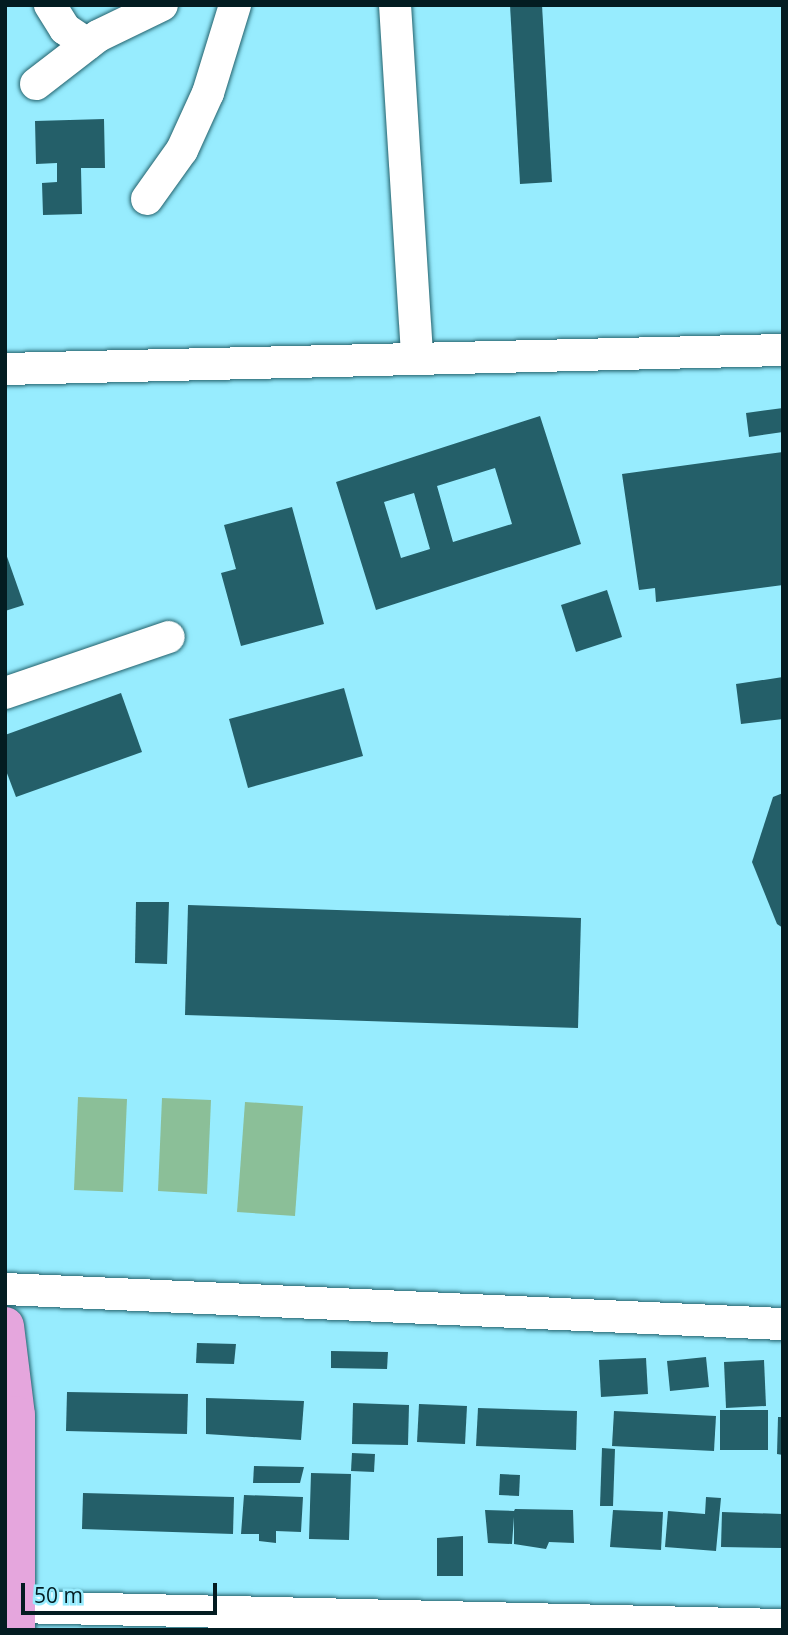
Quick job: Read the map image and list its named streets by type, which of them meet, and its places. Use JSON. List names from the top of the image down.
{
  "scale_bar": "50 m"
}
